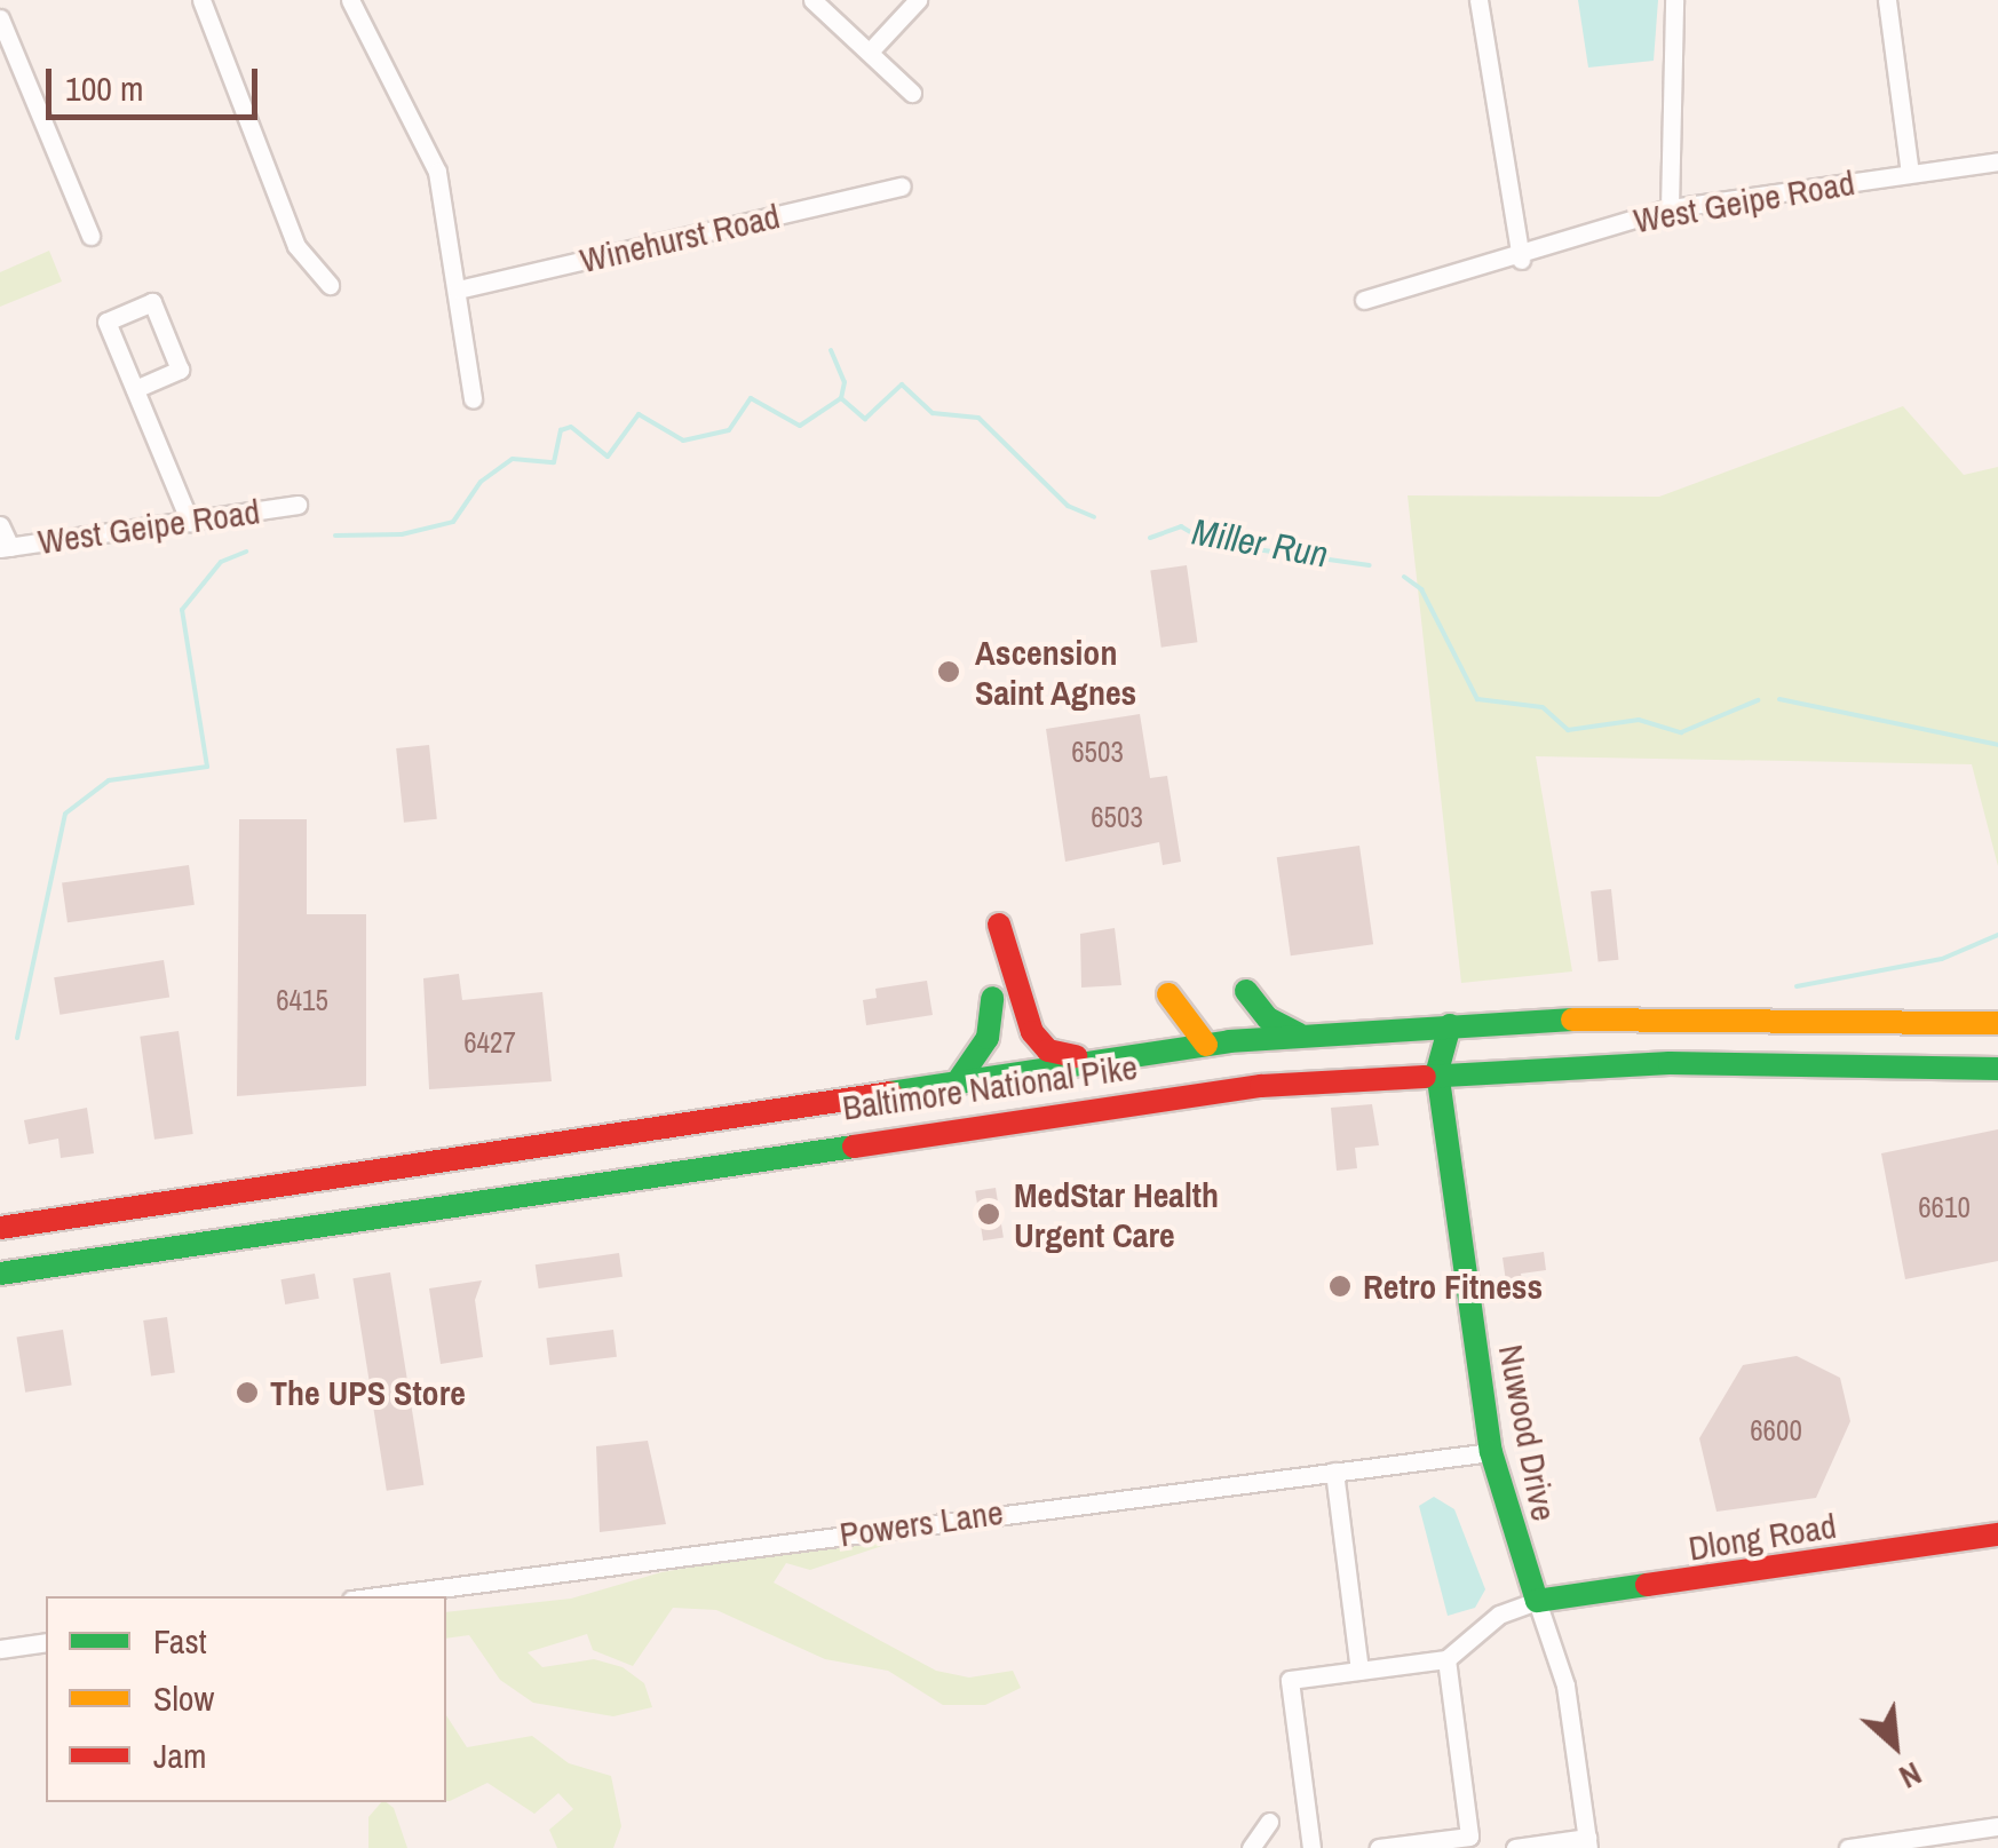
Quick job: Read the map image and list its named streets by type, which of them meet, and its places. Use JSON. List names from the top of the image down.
{
  "streets": {
    "main road": ["Baltimore National Pike", "Nuwood Drive", "Dlong Road"],
    "street": ["West Geipe Road", "Winehurst Road", "Powers Lane"]
  },
  "crossings": [
    ["Baltimore National Pike", "Nuwood Drive"],
    ["Nuwood Drive", "Powers Lane"],
    ["Nuwood Drive", "Dlong Road"]
  ],
  "water": ["Miller Run"],
  "places": [
    "Ascension Saint Agnes",
    "MedStar Health Urgent Care",
    "Retro Fitness",
    "The UPS Store"
  ],
  "house_numbers": [
    "6503",
    "6503",
    "6415",
    "6427",
    "6610",
    "6600"
  ],
  "legend": ["Fast", "Slow", "Jam"],
  "scale_bar": "100 m",
  "north": "bottom right"
}
